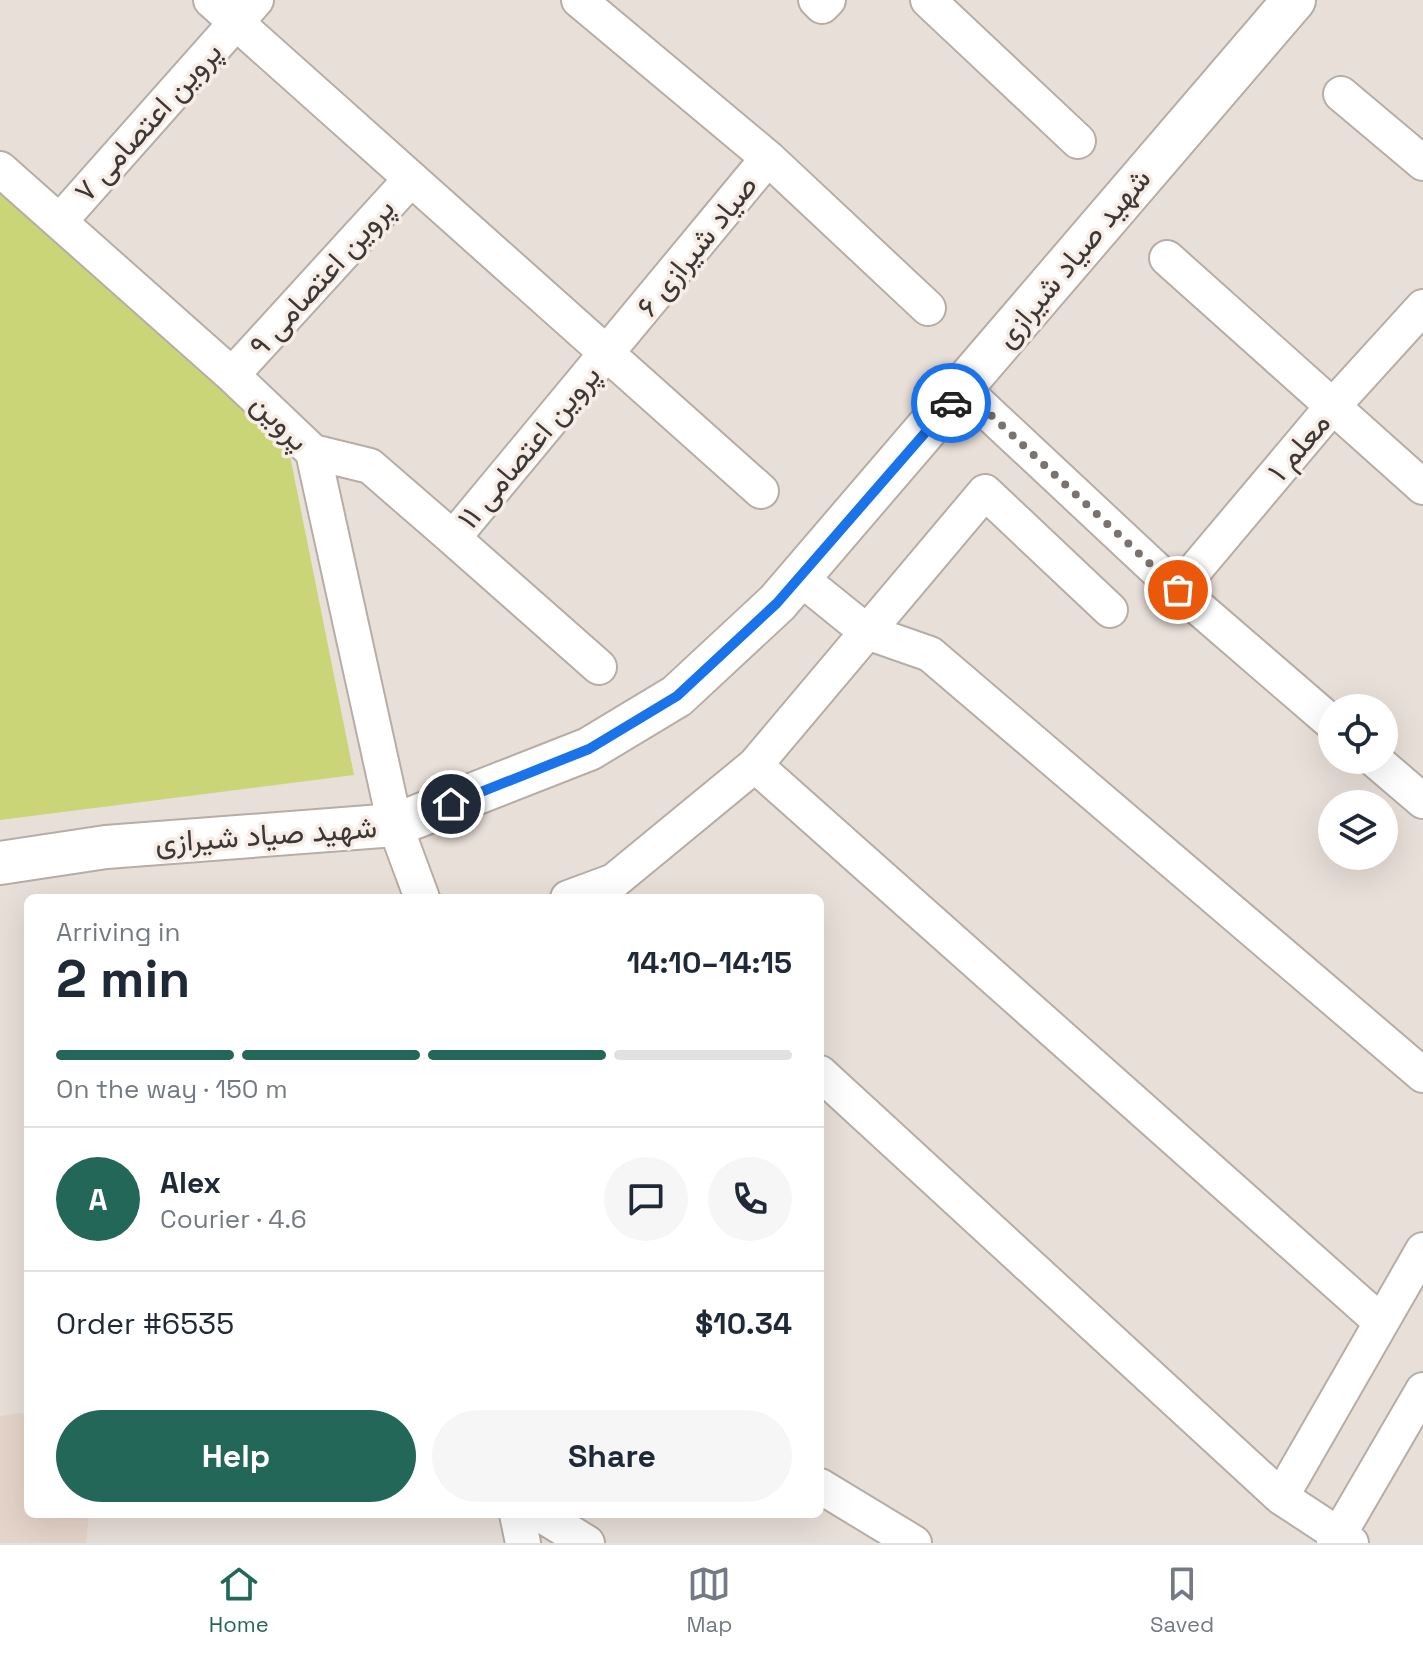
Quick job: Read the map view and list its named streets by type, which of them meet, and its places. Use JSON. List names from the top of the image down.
{
  "streets": {
    "main road": ["شهید صیاد شیرازی"],
    "street": [
      "پروین اعتصامی ۷",
      "صیاد شیرازی ۶",
      "پروین اعتصامی ۹",
      "پروین",
      "پروین اعتصامی ۱۱",
      "معلم ۱"
    ]
  },
  "crossings": [
    ["پروین اعتصامی ۷", "پروین"],
    ["صیاد شیرازی ۶", "پروین اعتصامی ۱۱"],
    ["شهید صیاد شیرازی", "پروین"],
    ["پروین اعتصامی ۹", "پروین"]
  ],
  "page": {
    "heading": ["2 min", "Arriving in", "14:10–14:15"],
    "panel": [
      "Alex",
      "Courier · 4.6",
      "Order #6535",
      "$10.34"
    ],
    "bar": "On the way · 150 m",
    "round": "A",
    "buttons": ["Help", "Share"],
    "tabs": ["Home", "Map", "Saved"]
  }
}
